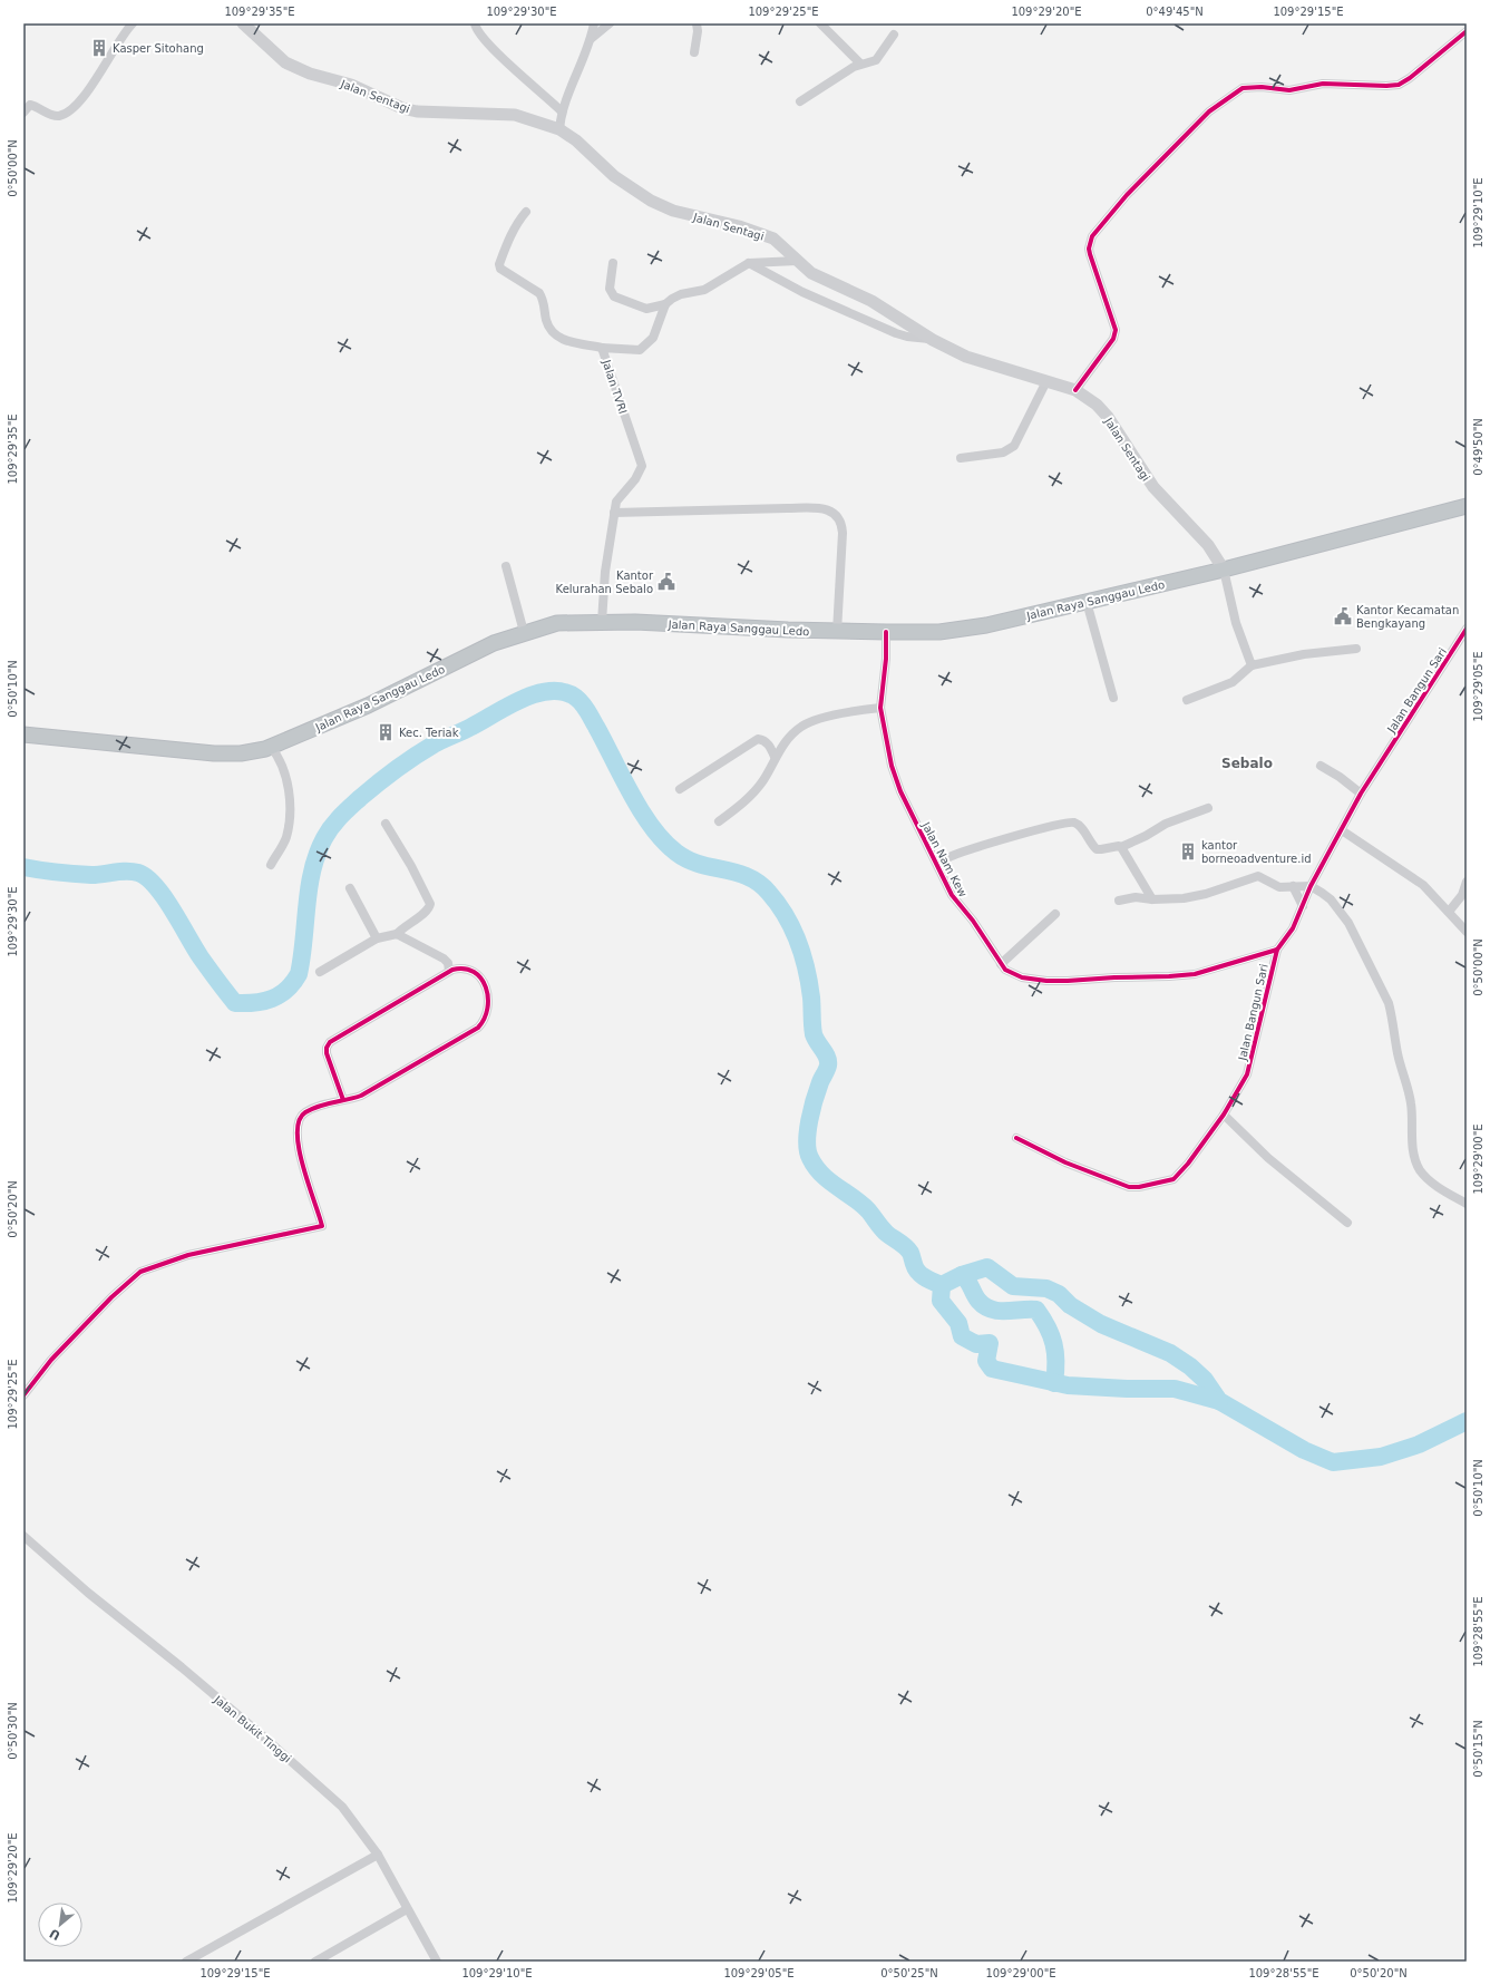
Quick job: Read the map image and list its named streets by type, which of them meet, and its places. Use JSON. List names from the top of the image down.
{
  "streets": {
    "highway": ["Jalan Raya Sanggau Ledo"],
    "main road": ["Jalan Sentagi"],
    "street": [
      "Jalan TVRI",
      "Jalan Bangun Sari",
      "Jalan Nam Kew",
      "Jalan Bukit Tinggi"
    ]
  },
  "crossings": [
    ["Jalan Sentagi", "Jalan Raya Sanggau Ledo"],
    ["Jalan TVRI", "Jalan Raya Sanggau Ledo"],
    ["Jalan Raya Sanggau Ledo", "Jalan Nam Kew"],
    ["Jalan Bangun Sari", "Jalan Nam Kew"]
  ],
  "districts": ["Sebalo"],
  "places": {
    "building": ["Kasper Sitohang", "Kec. Teriak", "kantor borneoadventure.id"],
    "public building": ["Kantor Kelurahan Sebalo", "Kantor Kecamatan Bengkayang"]
  },
  "north": "bottom left",
  "coordinates": [
    "109°29'35\"E",
    "109°29'30\"E",
    "109°29'25\"E",
    "109°29'20\"E",
    "0°49'45\"N",
    "109°29'15\"E",
    "0°50'00\"N",
    "109°29'10\"E",
    "0°49'50\"N",
    "109°29'05\"E",
    "0°50'10\"N",
    "109°29'00\"E",
    "0°50'20\"N",
    "109°28'55\"E",
    "0°50'30\"N",
    "0°50'15\"N",
    "0°50'25\"N"
  ]
}
